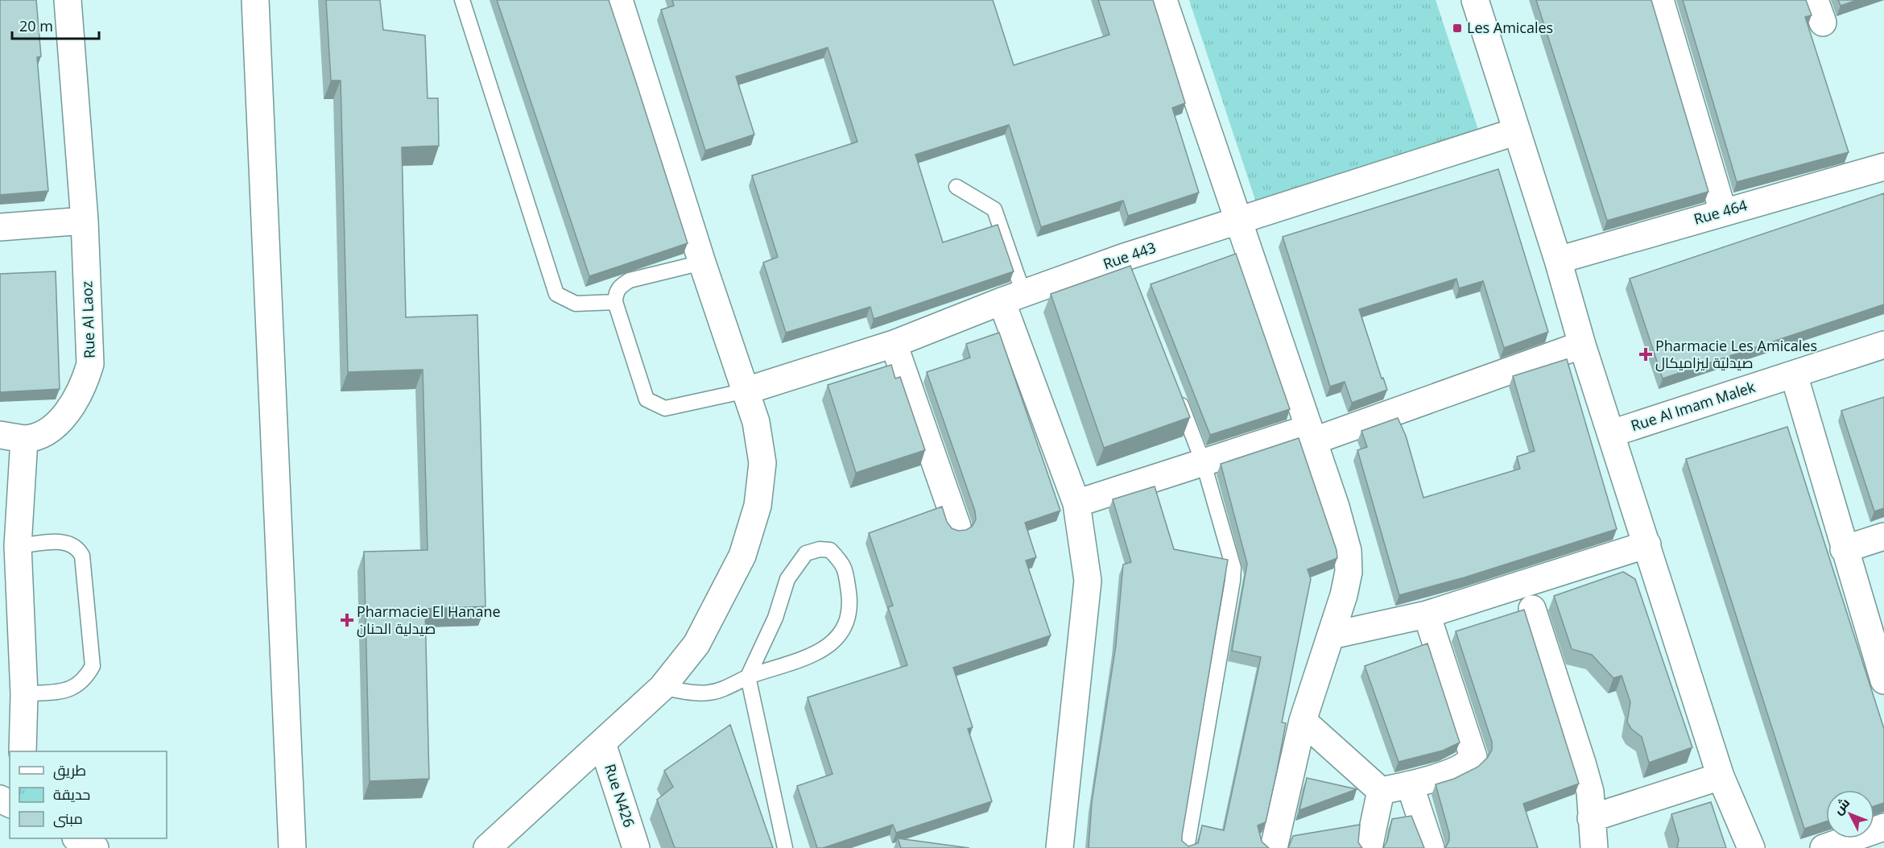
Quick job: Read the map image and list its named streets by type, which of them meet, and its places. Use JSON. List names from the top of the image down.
{
  "streets": {
    "street": [
      "Rue 464",
      "Rue 443",
      "Rue Al Laoz",
      "Rue Al Imam Malek",
      "Rue N426"
    ]
  },
  "places": {
    "transit": ["Les Amicales"],
    "health": ["Pharmacie Les Amicales صيدلية ليزاميكال", "Pharmacie El Hanane صيدلية الحنان"]
  },
  "legend": ["طريق", "حديقة", "مبنى"],
  "scale_bar": "20 m",
  "north": "top left"
}
